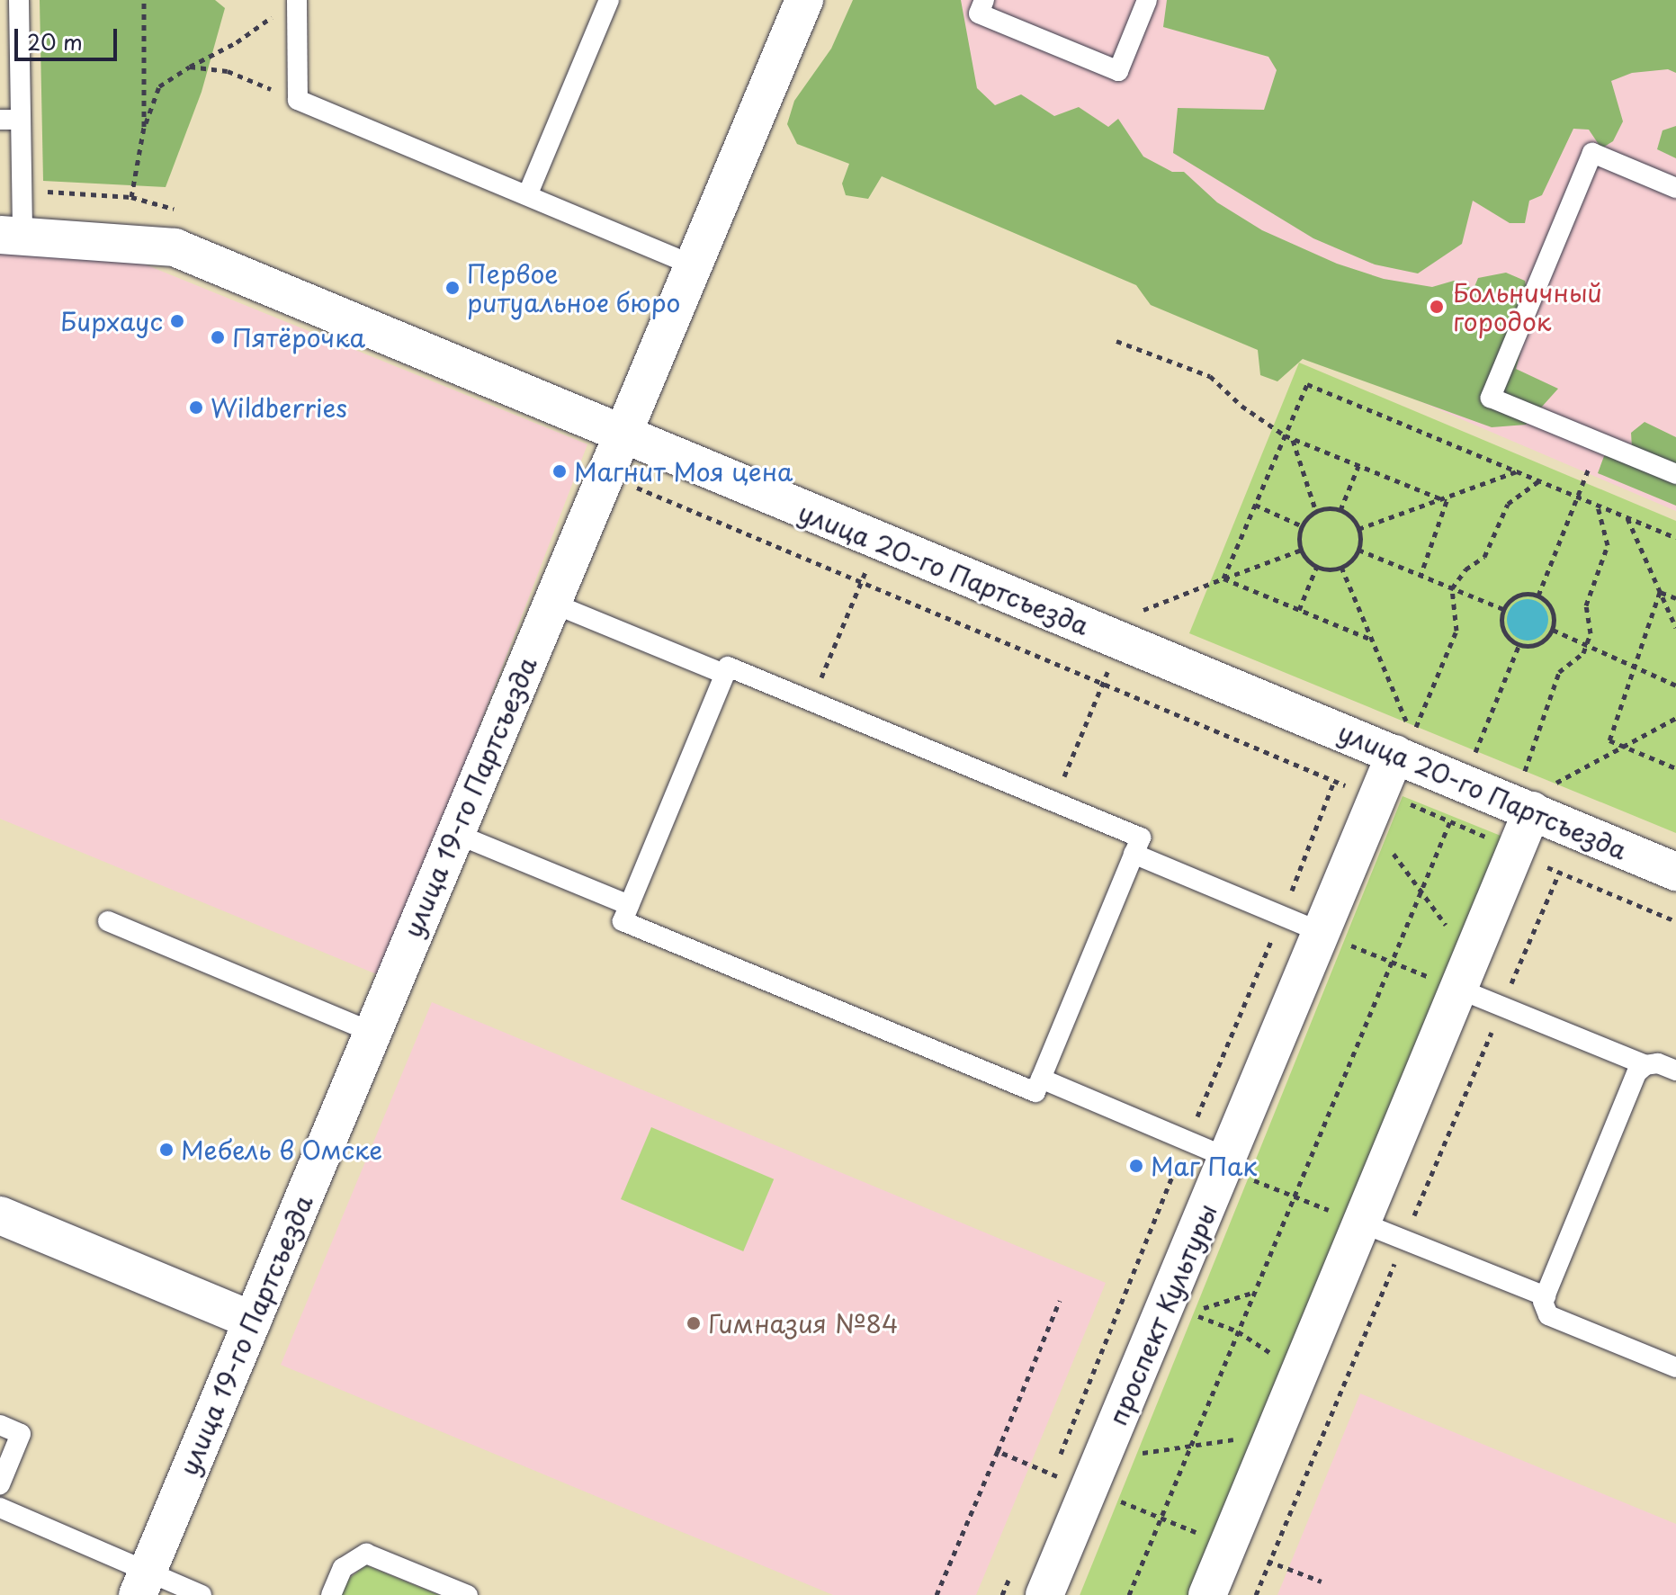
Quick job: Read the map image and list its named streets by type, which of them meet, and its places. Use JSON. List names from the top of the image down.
{
  "streets": {
    "street": ["улица 20-го Партсъезда", "улица 19-го Партсъезда", "проспект Культуры"]
  },
  "crossings": [
    ["улица 20-го Партсъезда", "улица 19-го Партсъезда"],
    ["улица 20-го Партсъезда", "проспект Культуры"]
  ],
  "places": [
    "Первое ритуальное бюро",
    "Больничный городок",
    "Бирхаус",
    "Пятёрочка",
    "Wildberries",
    "Магнит Моя цена",
    "Мебель в Омске",
    "Маг Пак",
    "Гимназия №84"
  ],
  "scale_bar": "20 m"
}
